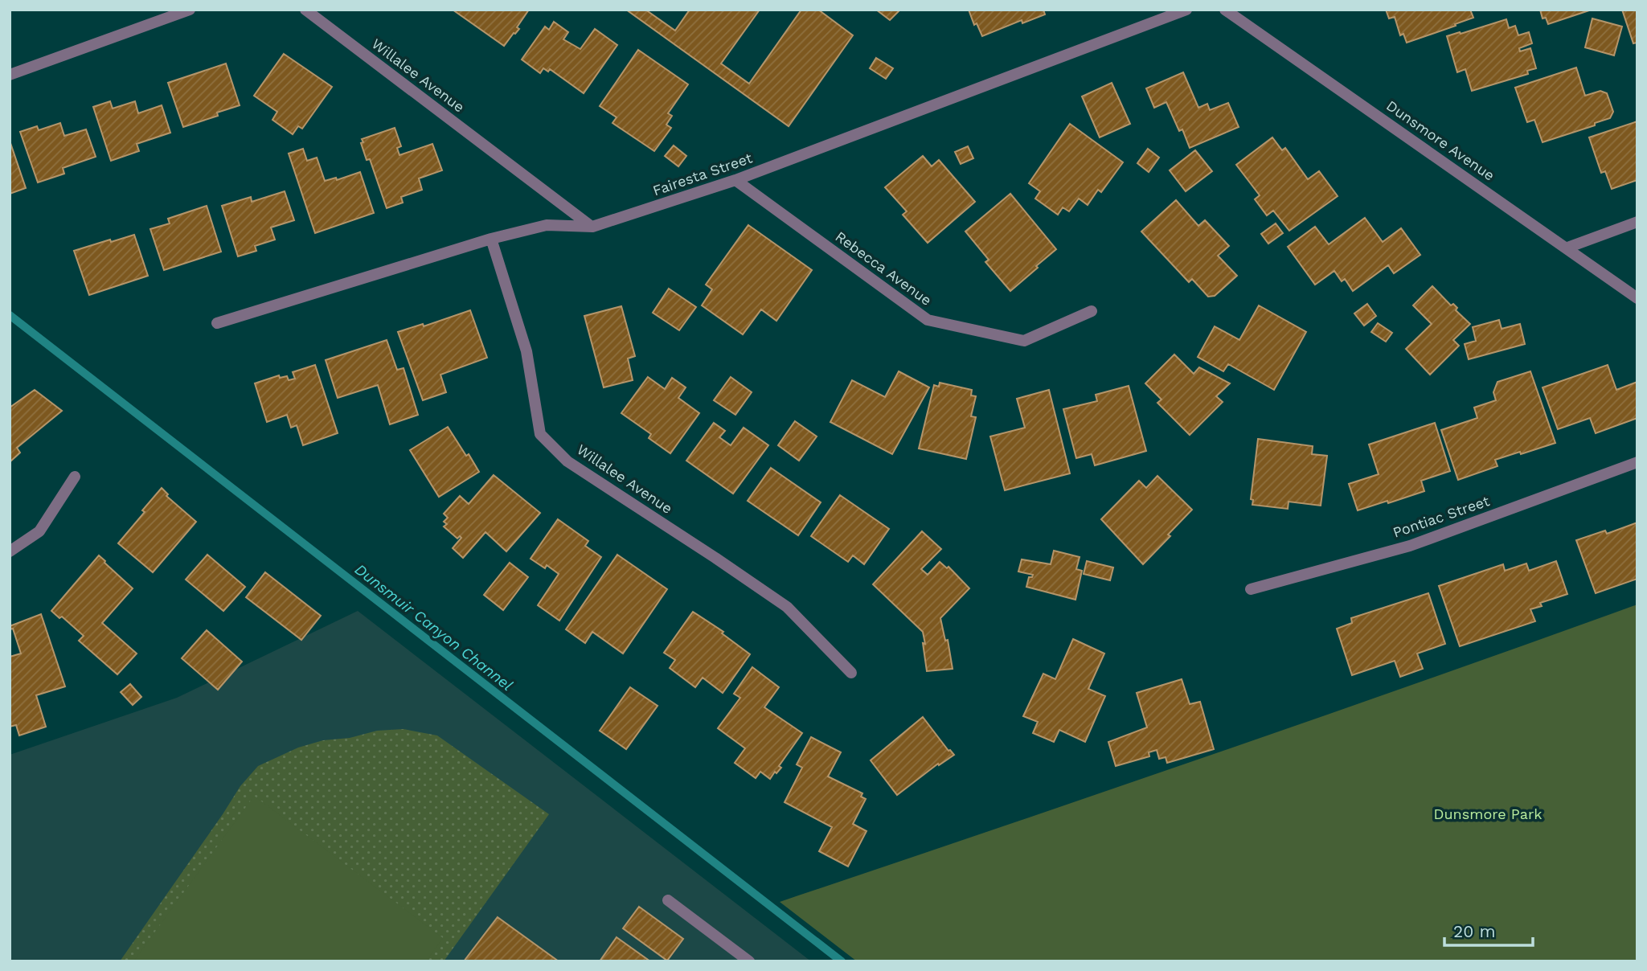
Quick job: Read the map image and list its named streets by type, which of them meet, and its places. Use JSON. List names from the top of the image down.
{
  "streets": {
    "street": [
      "Willalee Avenue",
      "Dunsmore Avenue",
      "Fairesta Street",
      "Rebecca Avenue",
      "Pontiac Street"
    ]
  },
  "crossings": [
    ["Willalee Avenue", "Fairesta Street"],
    ["Fairesta Street", "Rebecca Avenue"]
  ],
  "water": ["Dunsmuir Canyon Channel"],
  "parks": ["Dunsmore Park"],
  "scale_bar": "20 m"
}
